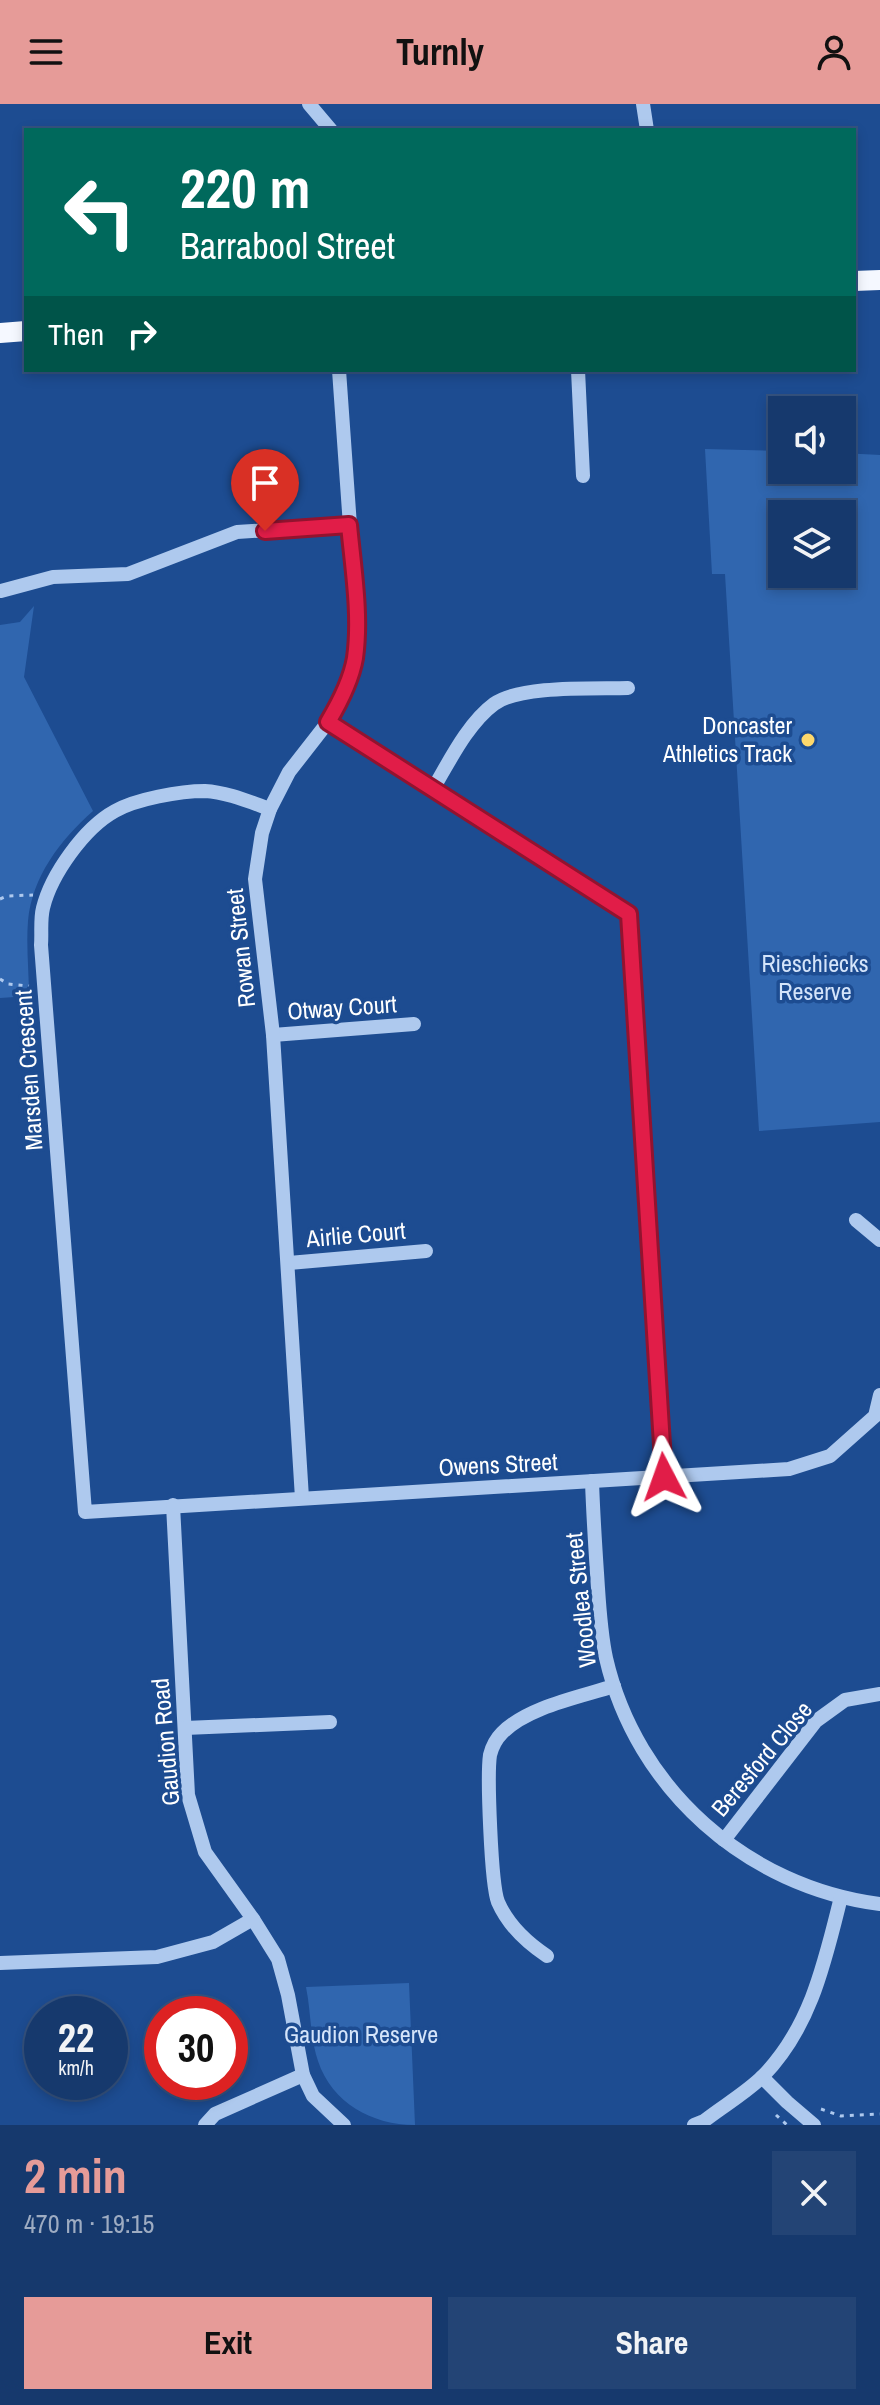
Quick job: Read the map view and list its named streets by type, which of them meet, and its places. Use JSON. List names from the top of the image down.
{
  "streets": {
    "street": [
      "Rowan Street",
      "Otway Court",
      "Marsden Crescent",
      "Airlie Court",
      "Owens Street",
      "Woodlea Street",
      "Gaudion Road",
      "Beresford Close"
    ]
  },
  "crossings": [
    ["Rowan Street", "Otway Court"],
    ["Rowan Street", "Marsden Crescent"],
    ["Rowan Street", "Airlie Court"],
    ["Rowan Street", "Owens Street"],
    ["Marsden Crescent", "Owens Street"],
    ["Owens Street", "Woodlea Street"],
    ["Owens Street", "Gaudion Road"],
    ["Woodlea Street", "Beresford Close"]
  ],
  "parks": ["Rieschiecks Reserve", "Gaudion Reserve"],
  "places": ["Doncaster Athletics Track"],
  "page": {
    "header": "Turnly",
    "turn": ["220 m", "Barrabool Street"],
    "then": "Then",
    "speed": "22 km/h",
    "limit": "30",
    "heading": ["2 min", "470 m · 19:15"],
    "buttons": ["Exit", "Share"]
  }
}
